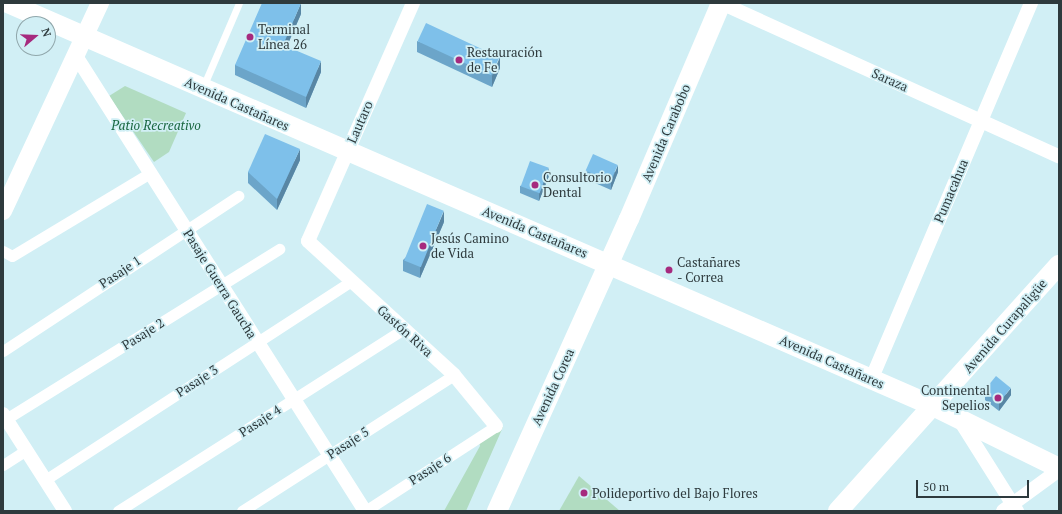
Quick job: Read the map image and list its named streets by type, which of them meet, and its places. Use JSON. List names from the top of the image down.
{
  "streets": {
    "main road": [
      "Avenida Castañares",
      "Avenida Carabobo",
      "Avenida Curapaligüe",
      "Avenida Corea"
    ],
    "street": [
      "Saraza",
      "Lautaro",
      "Pumacahua",
      "Pasaje 1",
      "Pasaje Guerra Gaucha",
      "Gastón Riva",
      "Pasaje 2",
      "Pasaje 3",
      "Pasaje 4",
      "Pasaje 5",
      "Pasaje 6"
    ]
  },
  "crossings": [
    ["Saraza", "Avenida Carabobo"],
    ["Saraza", "Pumacahua"],
    ["Avenida Castañares", "Lautaro"],
    ["Avenida Castañares", "Avenida Carabobo"],
    ["Avenida Castañares", "Pumacahua"],
    ["Avenida Castañares", "Avenida Curapaligüe"],
    ["Avenida Castañares", "Avenida Corea"],
    ["Lautaro", "Gastón Riva"],
    ["Avenida Carabobo", "Avenida Corea"],
    ["Pasaje 1", "Pasaje Guerra Gaucha"],
    ["Pasaje Guerra Gaucha", "Pasaje 2"],
    ["Pasaje Guerra Gaucha", "Pasaje 3"],
    ["Pasaje Guerra Gaucha", "Pasaje 4"],
    ["Pasaje Guerra Gaucha", "Pasaje 5"],
    ["Pasaje Guerra Gaucha", "Pasaje 6"],
    ["Gastón Riva", "Pasaje 3"],
    ["Gastón Riva", "Pasaje 4"],
    ["Gastón Riva", "Pasaje 5"],
    ["Gastón Riva", "Pasaje 6"]
  ],
  "parks": ["Patio Recreativo"],
  "places": [
    "Terminal Línea 26",
    "Restauración de Fe",
    "Consultorio Dental",
    "Jesús Camino de Vida",
    "Castañares - Correa",
    "Continental Sepelios",
    "Polideportivo del Bajo Flores"
  ],
  "scale_bar": "50 m",
  "north": "right"
}
